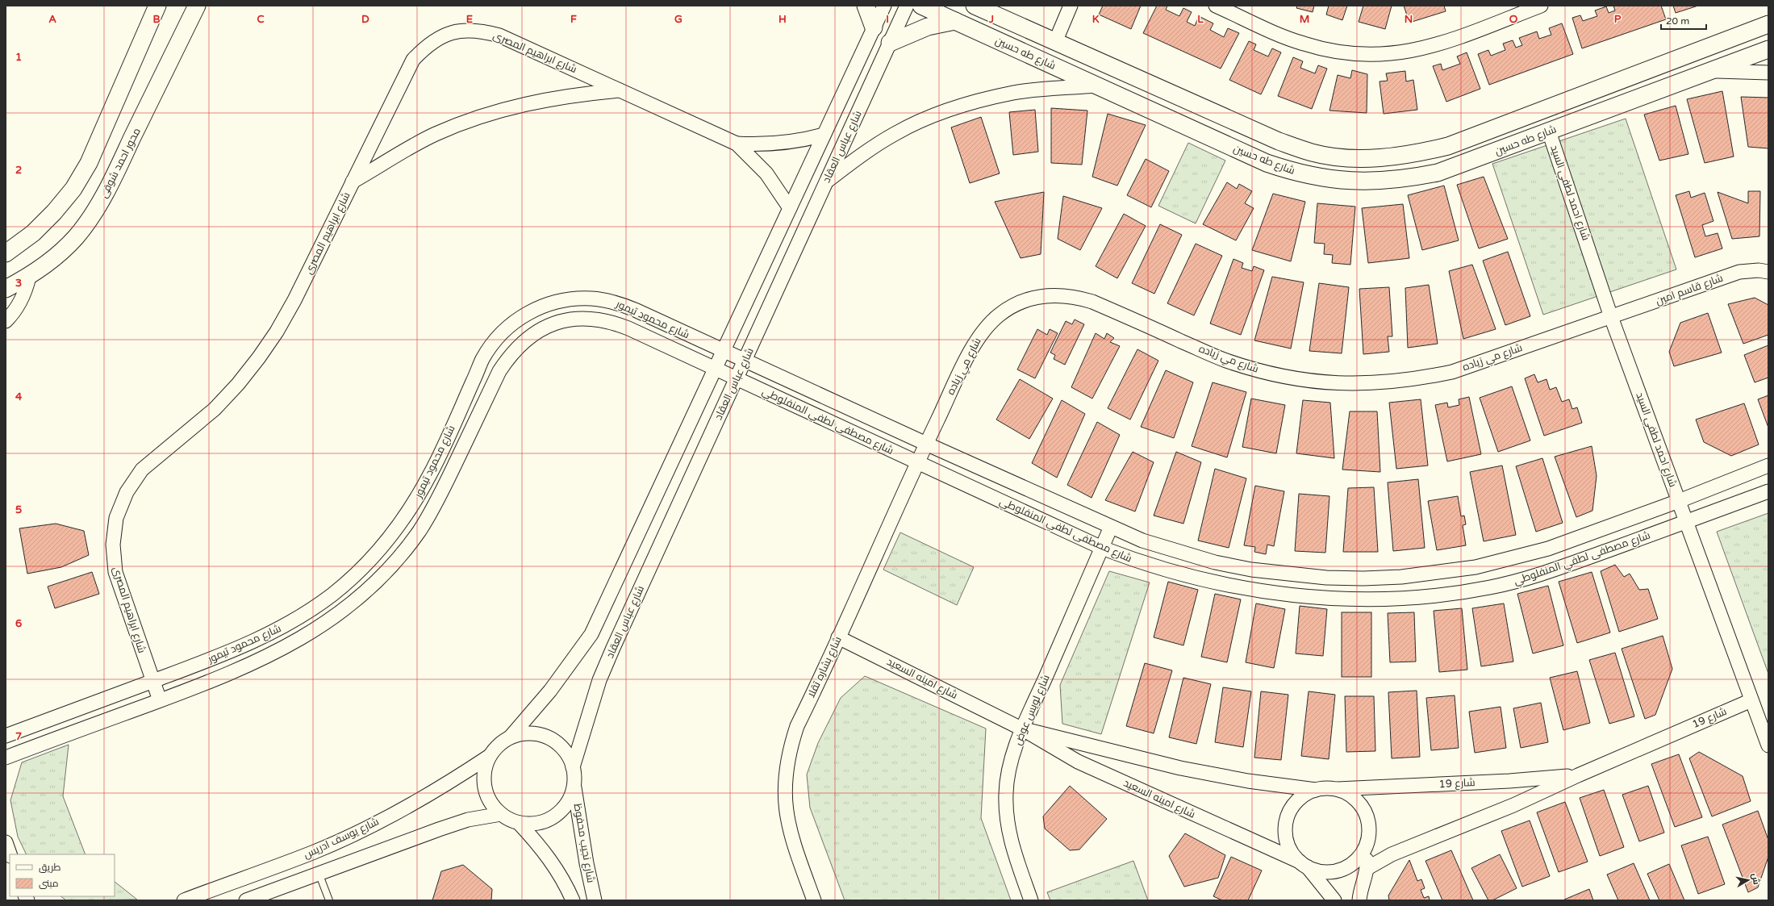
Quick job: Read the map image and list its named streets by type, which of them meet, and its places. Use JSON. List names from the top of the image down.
{
  "streets": {
    "street": [
      "شارع ابراهيم المصرى",
      "شارع طه حسين",
      "شارع عباس العقاد",
      "محور احمد شوقى",
      "شارع احمد لطفي السيد",
      "شارع قاسم امين",
      "شارع محمود تيمور",
      "شارع مي زياده",
      "شارع مصطفى لطفي المنفلوطي",
      "شارع بشاره تقلا",
      "شارع امينه السعيد",
      "شارع لويس عوض",
      "شارع 19",
      "شارع يوسف ادريس",
      "شارع نجيب محفوظ"
    ]
  },
  "crossings": [
    ["شارع ابراهيم المصرى", "شارع عباس العقاد"],
    ["شارع ابراهيم المصرى", "شارع محمود تيمور"],
    ["شارع طه حسين", "شارع احمد لطفي السيد"],
    ["شارع عباس العقاد", "شارع محمود تيمور"],
    ["شارع عباس العقاد", "شارع مصطفى لطفي المنفلوطي"],
    ["شارع عباس العقاد", "شارع يوسف ادريس"],
    ["شارع عباس العقاد", "شارع نجيب محفوظ"],
    ["شارع احمد لطفي السيد", "شارع قاسم امين"],
    ["شارع احمد لطفي السيد", "شارع مي زياده"],
    ["شارع احمد لطفي السيد", "شارع مصطفى لطفي المنفلوطي"],
    ["شارع احمد لطفي السيد", "شارع 19"],
    ["شارع قاسم امين", "شارع مي زياده"],
    ["شارع محمود تيمور", "شارع مصطفى لطفي المنفلوطي"],
    ["شارع مي زياده", "شارع مصطفى لطفي المنفلوطي"],
    ["شارع مي زياده", "شارع بشاره تقلا"],
    ["شارع مصطفى لطفي المنفلوطي", "شارع بشاره تقلا"],
    ["شارع مصطفى لطفي المنفلوطي", "شارع لويس عوض"],
    ["شارع بشاره تقلا", "شارع امينه السعيد"],
    ["شارع امينه السعيد", "شارع لويس عوض"],
    ["شارع امينه السعيد", "شارع 19"],
    ["شارع يوسف ادريس", "شارع نجيب محفوظ"]
  ],
  "legend": ["طريق", "مبنى"],
  "scale_bar": "20 m",
  "north": "right",
  "grid": {
    "columns": [
      "A",
      "B",
      "C",
      "D",
      "E",
      "F",
      "G",
      "H",
      "I",
      "J",
      "K",
      "L",
      "M",
      "N",
      "O",
      "P"
    ],
    "rows": [
      "1",
      "2",
      "3",
      "4",
      "5",
      "6",
      "7"
    ]
  }
}
